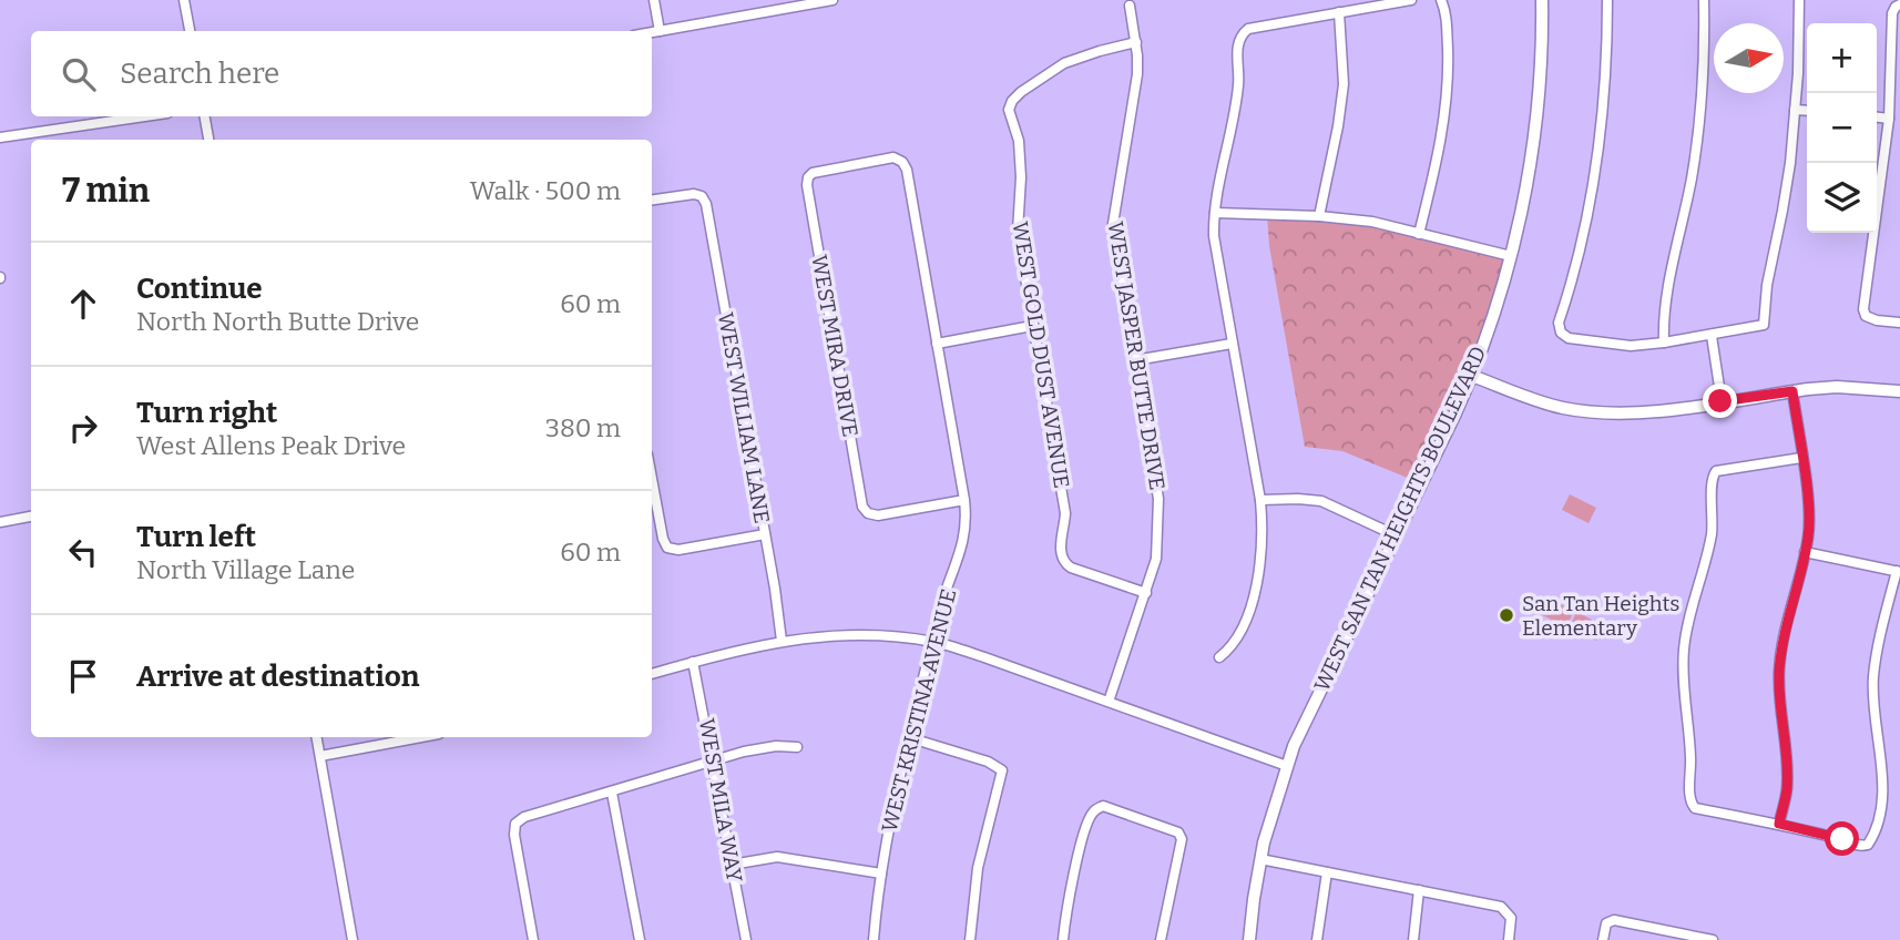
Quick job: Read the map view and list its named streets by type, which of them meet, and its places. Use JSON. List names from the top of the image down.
{
  "streets": {
    "street": [
      "WEST MIRA DRIVE",
      "WEST GOLD DUST AVENUE",
      "WEST JASPER BUTTE DRIVE",
      "WEST WILLIAM LANE",
      "WEST SAN TAN HEIGHTS BOULEVARD",
      "WEST KRISTINA AVENUE",
      "WEST MILA WAY"
    ]
  },
  "crossings": [
    ["WEST MIRA DRIVE", "WEST KRISTINA AVENUE"],
    ["WEST GOLD DUST AVENUE", "WEST JASPER BUTTE DRIVE"]
  ],
  "places": ["San Tan Heights Elementary"],
  "north": "right",
  "page": {
    "map_buttons": ["+", "−"],
    "search": "Search here",
    "heading": ["7 min", "Walk · 500 m"],
    "list": [
      ["Continue", "North North Butte Drive", "60 m"],
      ["Turn right", "West Allens Peak Drive", "380 m"],
      ["Turn left", "North Village Lane", "60 m"],
      "Arrive at destination"
    ]
  }
}
